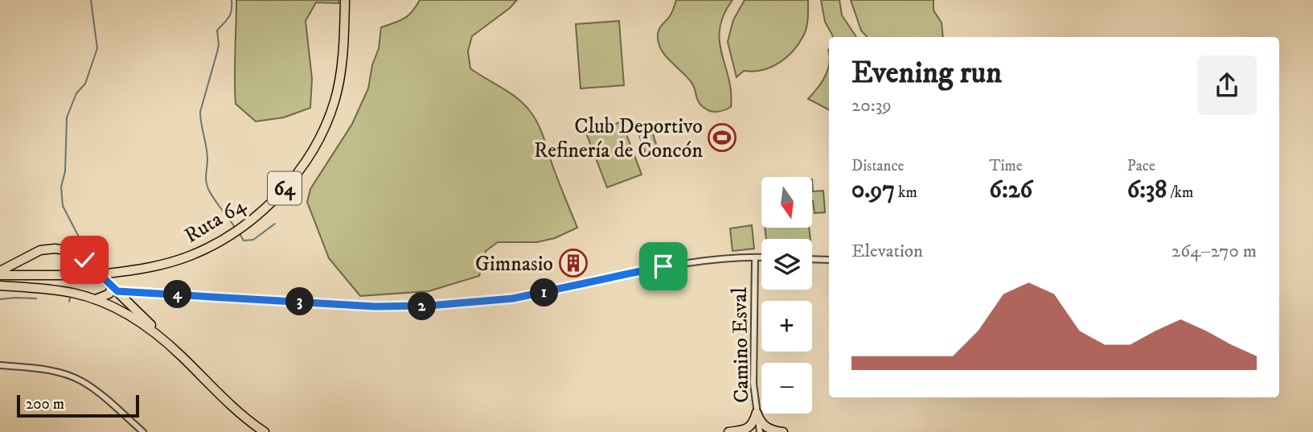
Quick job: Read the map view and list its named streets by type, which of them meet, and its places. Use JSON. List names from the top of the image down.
{
  "streets": {
    "main road": ["64", "Ruta 64"],
    "street": ["Camino Esval"]
  },
  "places": {
    "sports": ["Club Deportivo Refinería de Concón"],
    "building": ["Gimnasio"]
  },
  "scale_bar": "200 m",
  "north": "bottom",
  "page": {
    "heading": ["Evening run", "20:39"],
    "stats": [
      ["Distance", "0.97 km"],
      ["Time", "6:26"],
      ["Pace", "6:38 /km"]
    ],
    "map_buttons": ["+", "−"],
    "chart": ["Elevation", "264–270 m"],
    "pins": [
      "1",
      "4",
      "3",
      "2"
    ],
    "scale": "200 m"
  }
}
